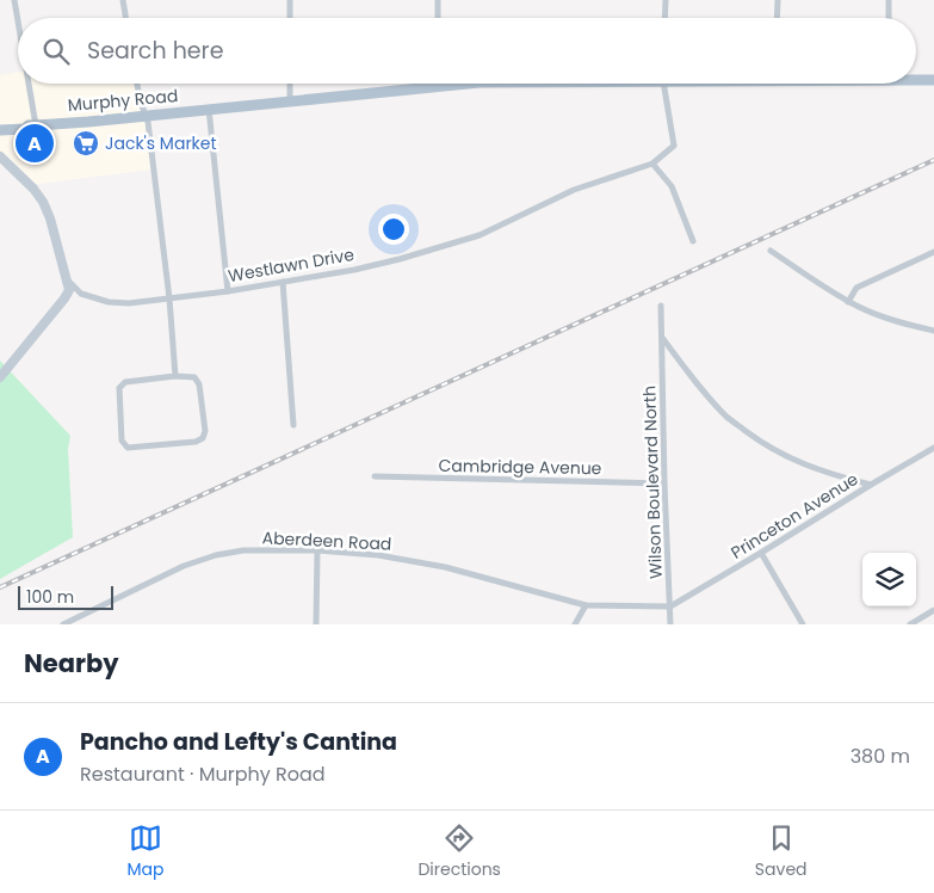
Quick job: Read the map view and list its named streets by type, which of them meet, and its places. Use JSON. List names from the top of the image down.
{
  "streets": {
    "main road": ["Murphy Road"],
    "street": [
      "Westlawn Drive",
      "Cambridge Avenue",
      "Wilson Boulevard North",
      "Princeton Avenue",
      "Aberdeen Road"
    ]
  },
  "crossings": [
    ["Cambridge Avenue", "Wilson Boulevard North"],
    ["Wilson Boulevard North", "Princeton Avenue"],
    ["Wilson Boulevard North", "Aberdeen Road"],
    ["Princeton Avenue", "Aberdeen Road"]
  ],
  "places": {
    "supermarket": ["Jack's Market"]
  },
  "scale_bar": "100 m",
  "page": {
    "search": "Search here",
    "pins": "A",
    "scale": "100 m",
    "heading": "Nearby",
    "list": [
      {
        "mark": "A",
        "name": "Pancho and Lefty's Cantina",
        "note": "Restaurant · Murphy Road",
        "value": "380 m"
      }
    ],
    "nav": ["Map", "Directions", "Saved"]
  }
}
